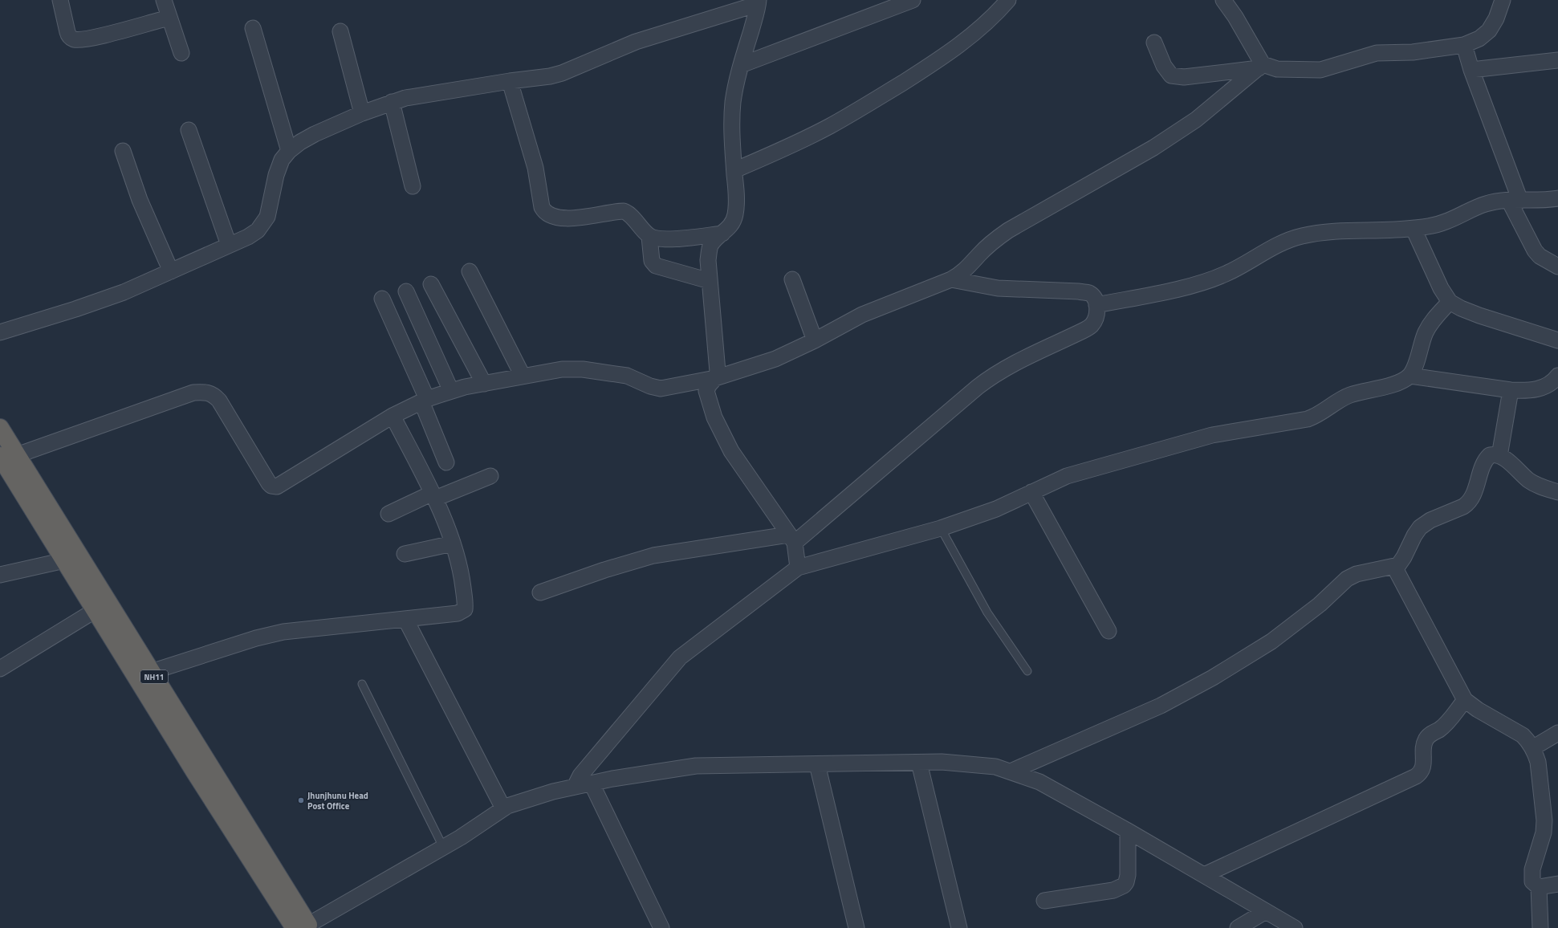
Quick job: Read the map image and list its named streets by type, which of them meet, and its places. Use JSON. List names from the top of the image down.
{
  "streets": {
    "highway": ["NH11"]
  },
  "places": ["Jhunjhunu Head Post Office"]
}
